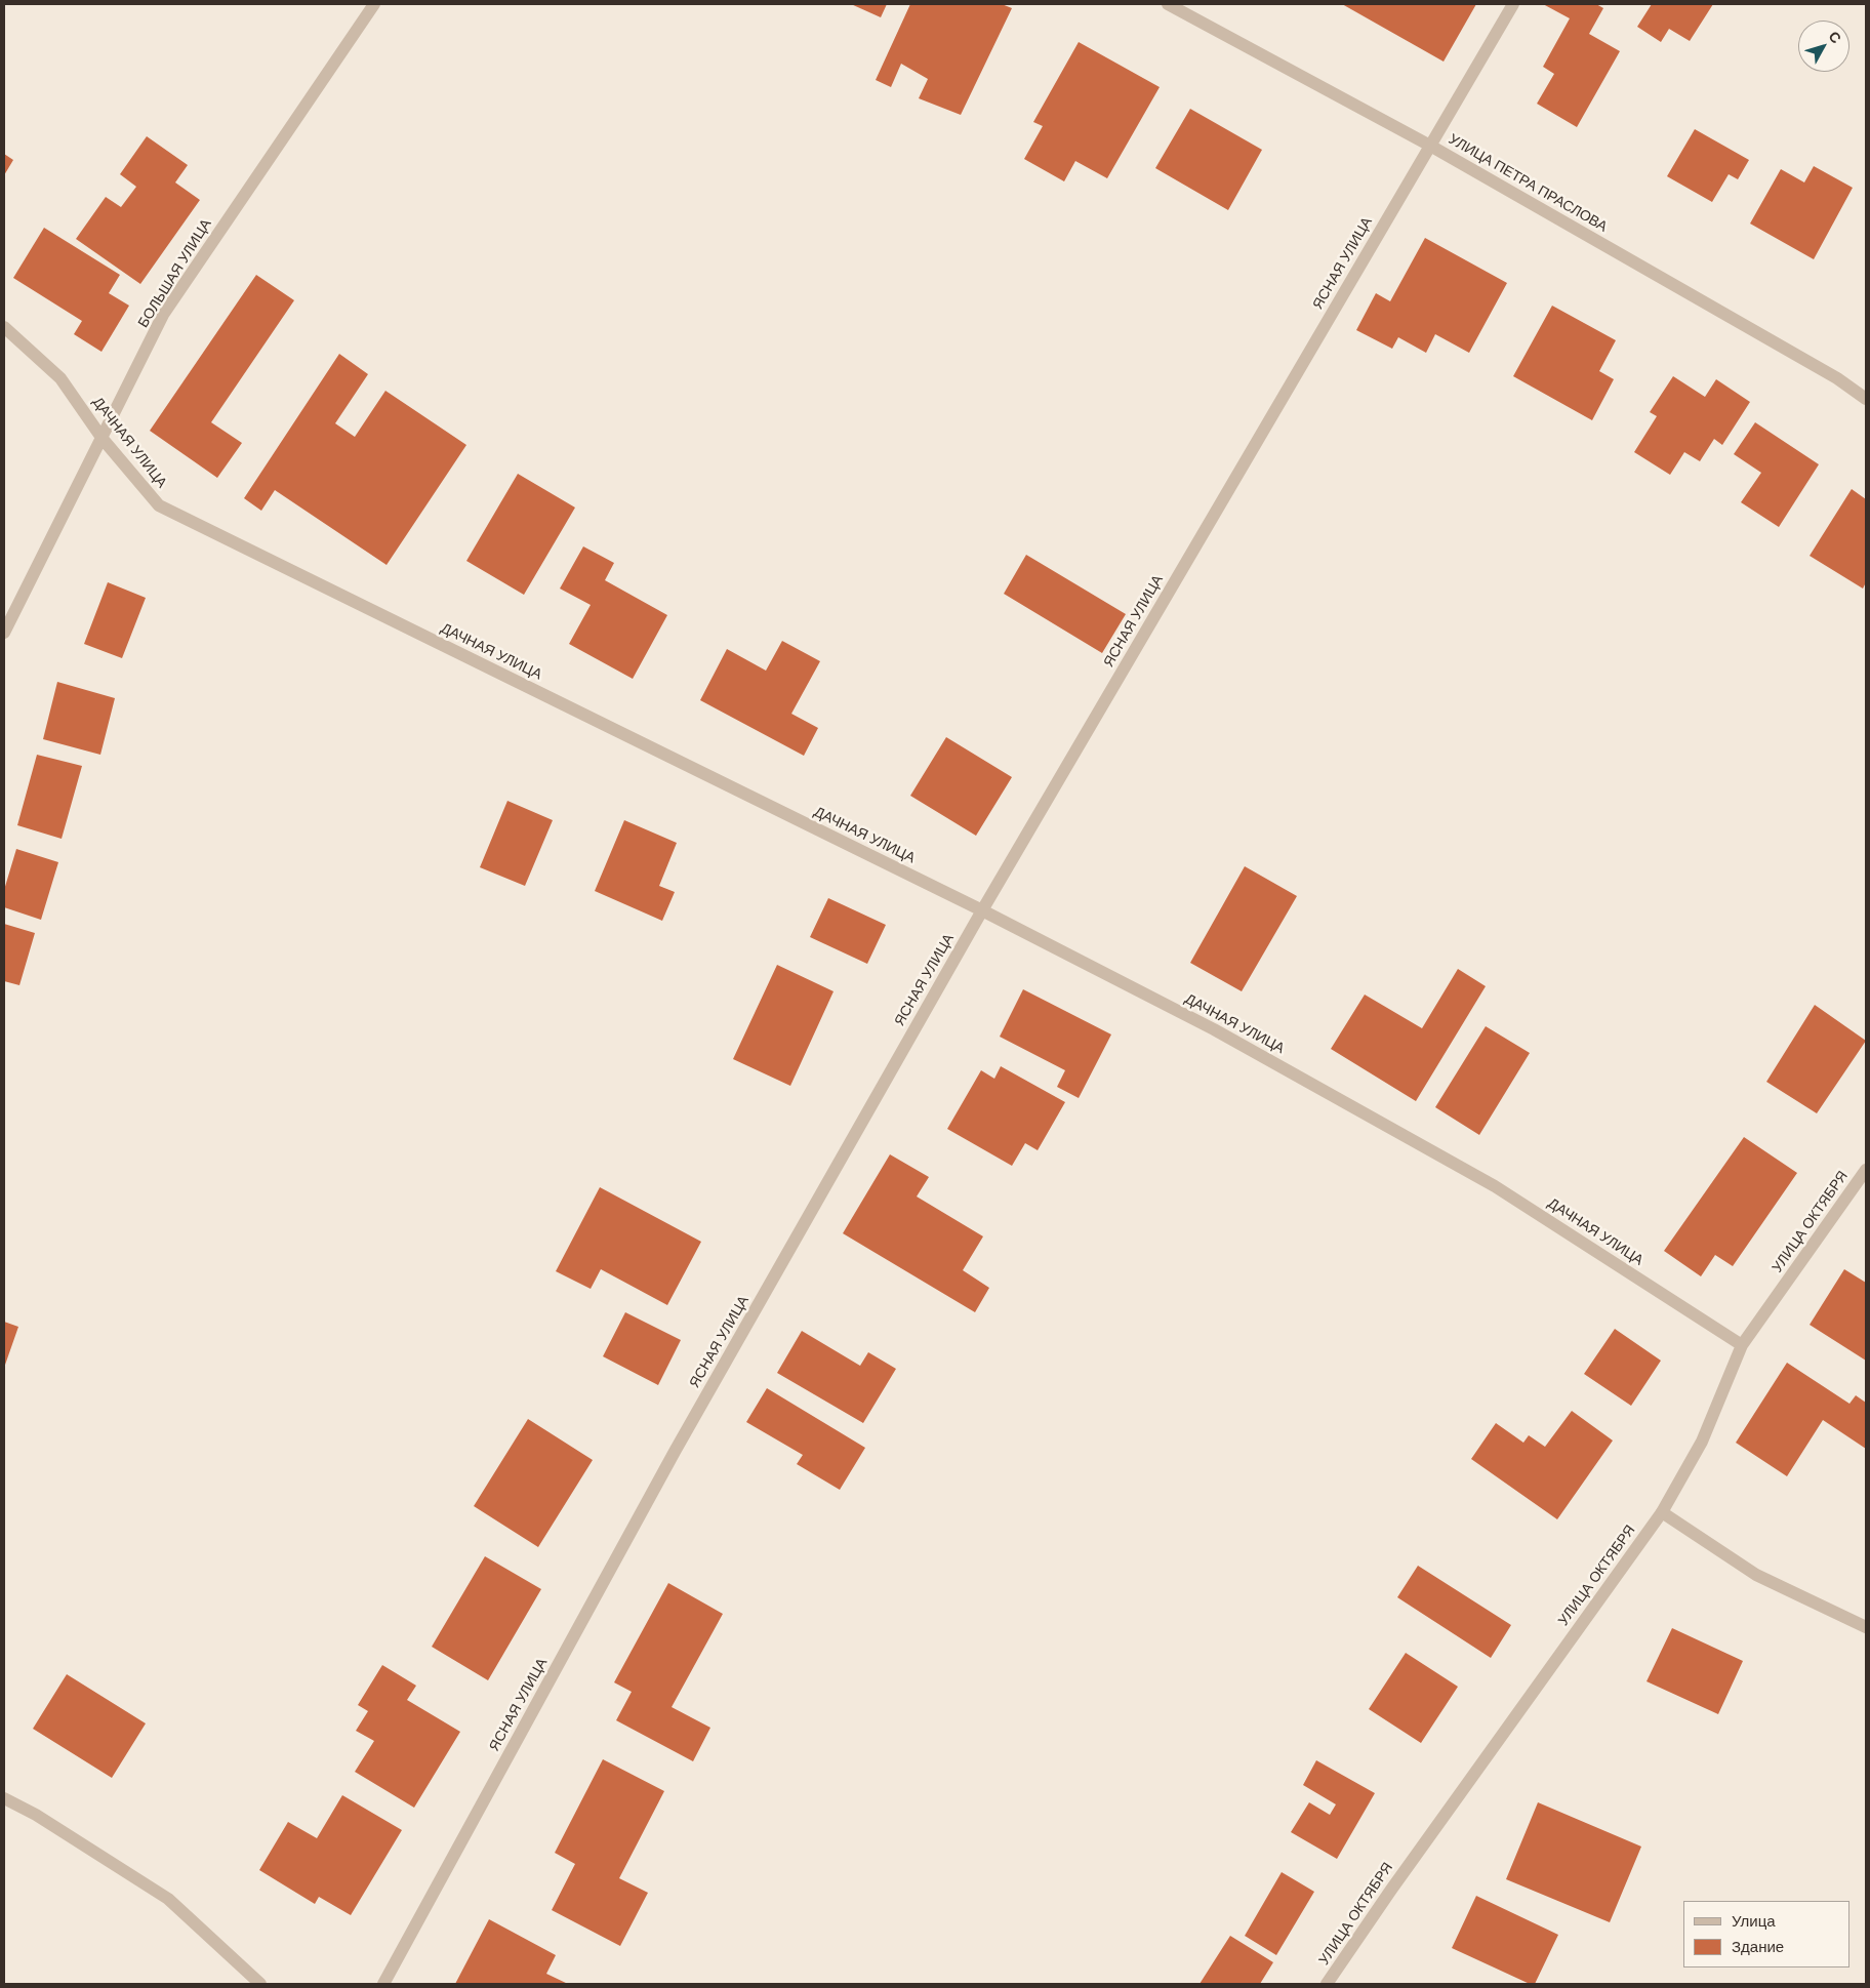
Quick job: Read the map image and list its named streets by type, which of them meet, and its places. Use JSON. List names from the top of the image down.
{
  "streets": {
    "street": [
      "УЛИЦА ПЕТРА ПРАСЛОВА",
      "ЯСНАЯ УЛИЦА",
      "БОЛЬШАЯ УЛИЦА",
      "ДАЧНАЯ УЛИЦА",
      "УЛИЦА ОКТЯБРЯ"
    ]
  },
  "crossings": [
    ["УЛИЦА ПЕТРА ПРАСЛОВА", "ЯСНАЯ УЛИЦА"],
    ["ЯСНАЯ УЛИЦА", "ДАЧНАЯ УЛИЦА"],
    ["БОЛЬШАЯ УЛИЦА", "ДАЧНАЯ УЛИЦА"],
    ["ДАЧНАЯ УЛИЦА", "УЛИЦА ОКТЯБРЯ"]
  ],
  "legend": ["Улица", "Здание"],
  "north": "top right"
}
